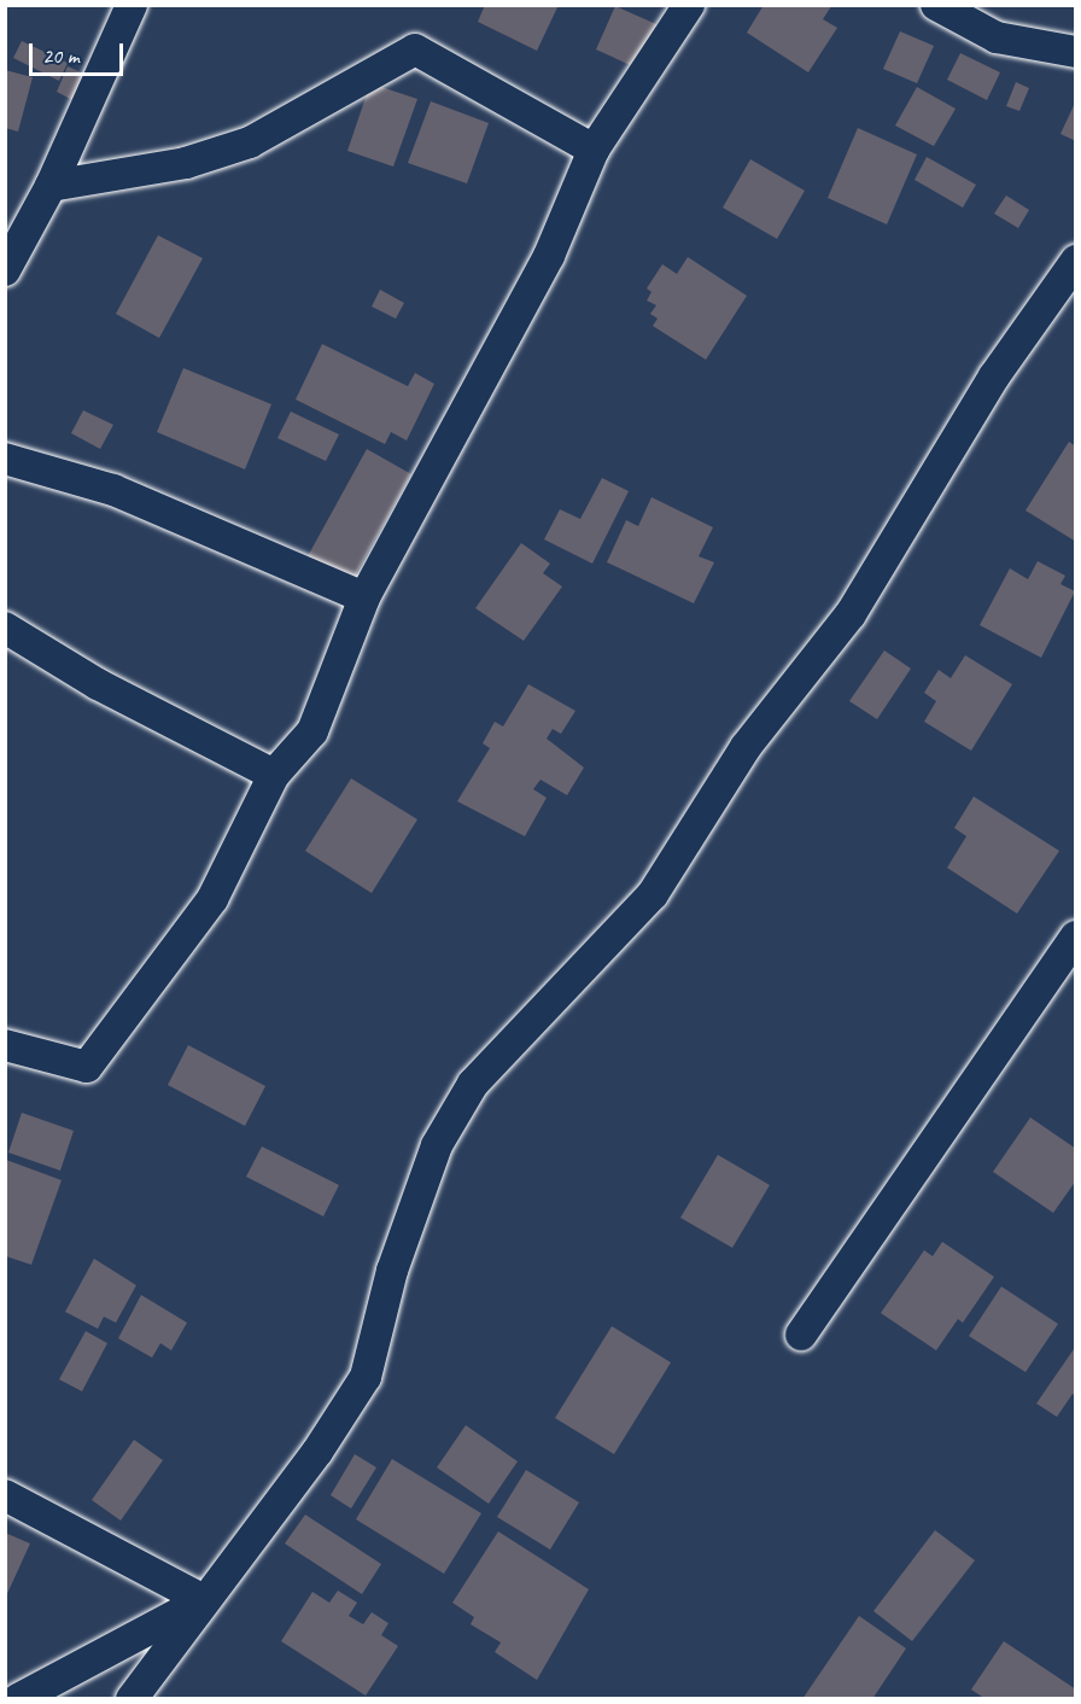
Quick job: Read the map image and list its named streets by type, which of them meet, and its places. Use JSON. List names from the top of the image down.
{
  "scale_bar": "20 m"
}
